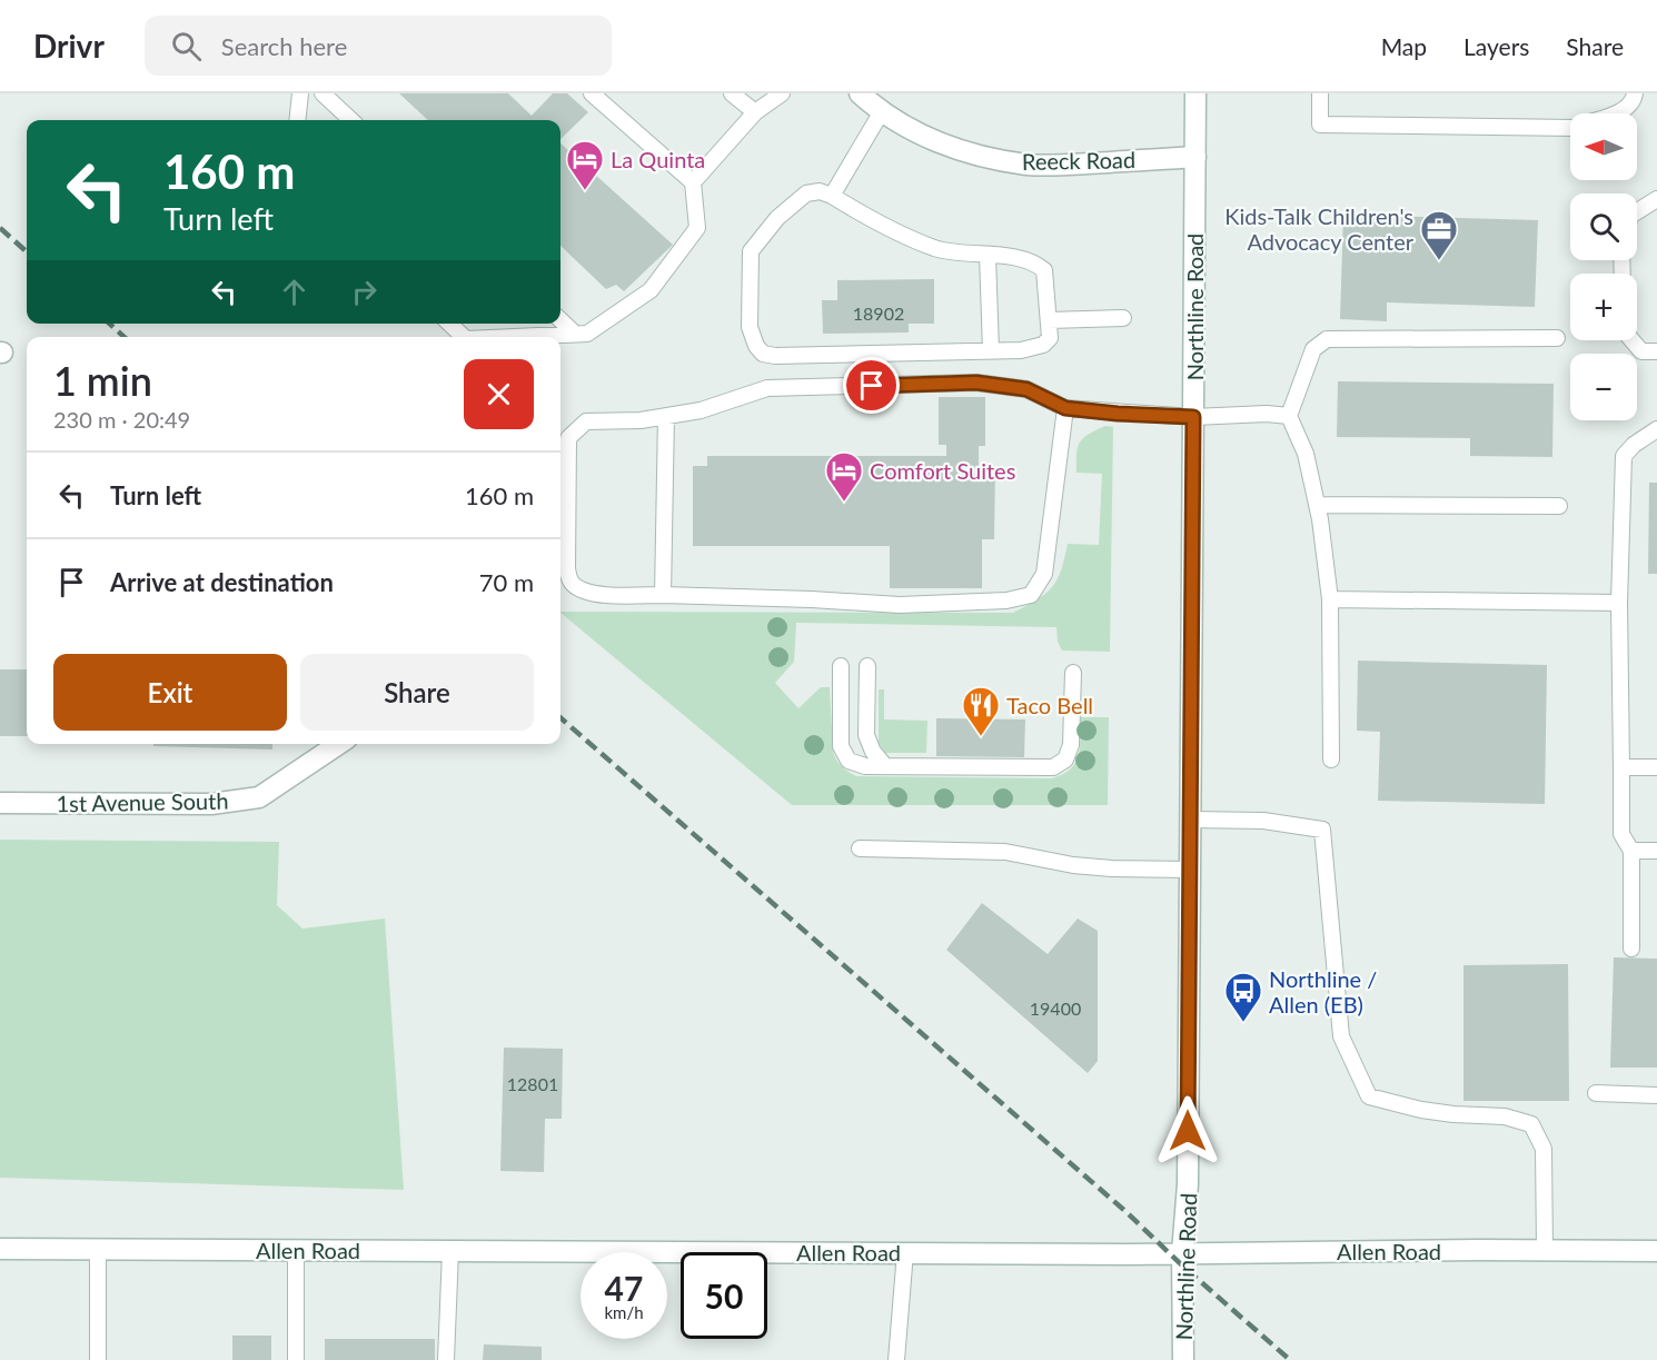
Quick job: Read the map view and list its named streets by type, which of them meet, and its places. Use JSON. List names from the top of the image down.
{
  "streets": {
    "main road": [
      "Reeck Road",
      "Northline Road",
      "1st Avenue South",
      "Allen Road"
    ]
  },
  "crossings": [
    ["Reeck Road", "Northline Road"],
    ["Northline Road", "Allen Road"]
  ],
  "places": {
    "hotel": ["La Quinta", "Comfort Suites"],
    "office": ["Kids-Talk Children's Advocacy Center"],
    "restaurant": ["Taco Bell"],
    "bus stop": ["Northline / Allen (EB)"]
  },
  "house_numbers": ["18902", "19400", "12801"],
  "north": "left",
  "page": {
    "header": "Drivr",
    "search": "Search here",
    "nav": ["Map", "Layers", "Share"],
    "map_buttons": ["+", "−"],
    "turn": ["160 m", "Turn left"],
    "heading": ["1 min", "230 m · 20:49"],
    "list": [
      {
        "name": "Turn left",
        "value": "160 m"
      },
      {
        "name": "Arrive at destination",
        "value": "70 m"
      }
    ],
    "buttons": ["Exit", "Share"],
    "speed": "47 km/h",
    "limit": "50"
  }
}
